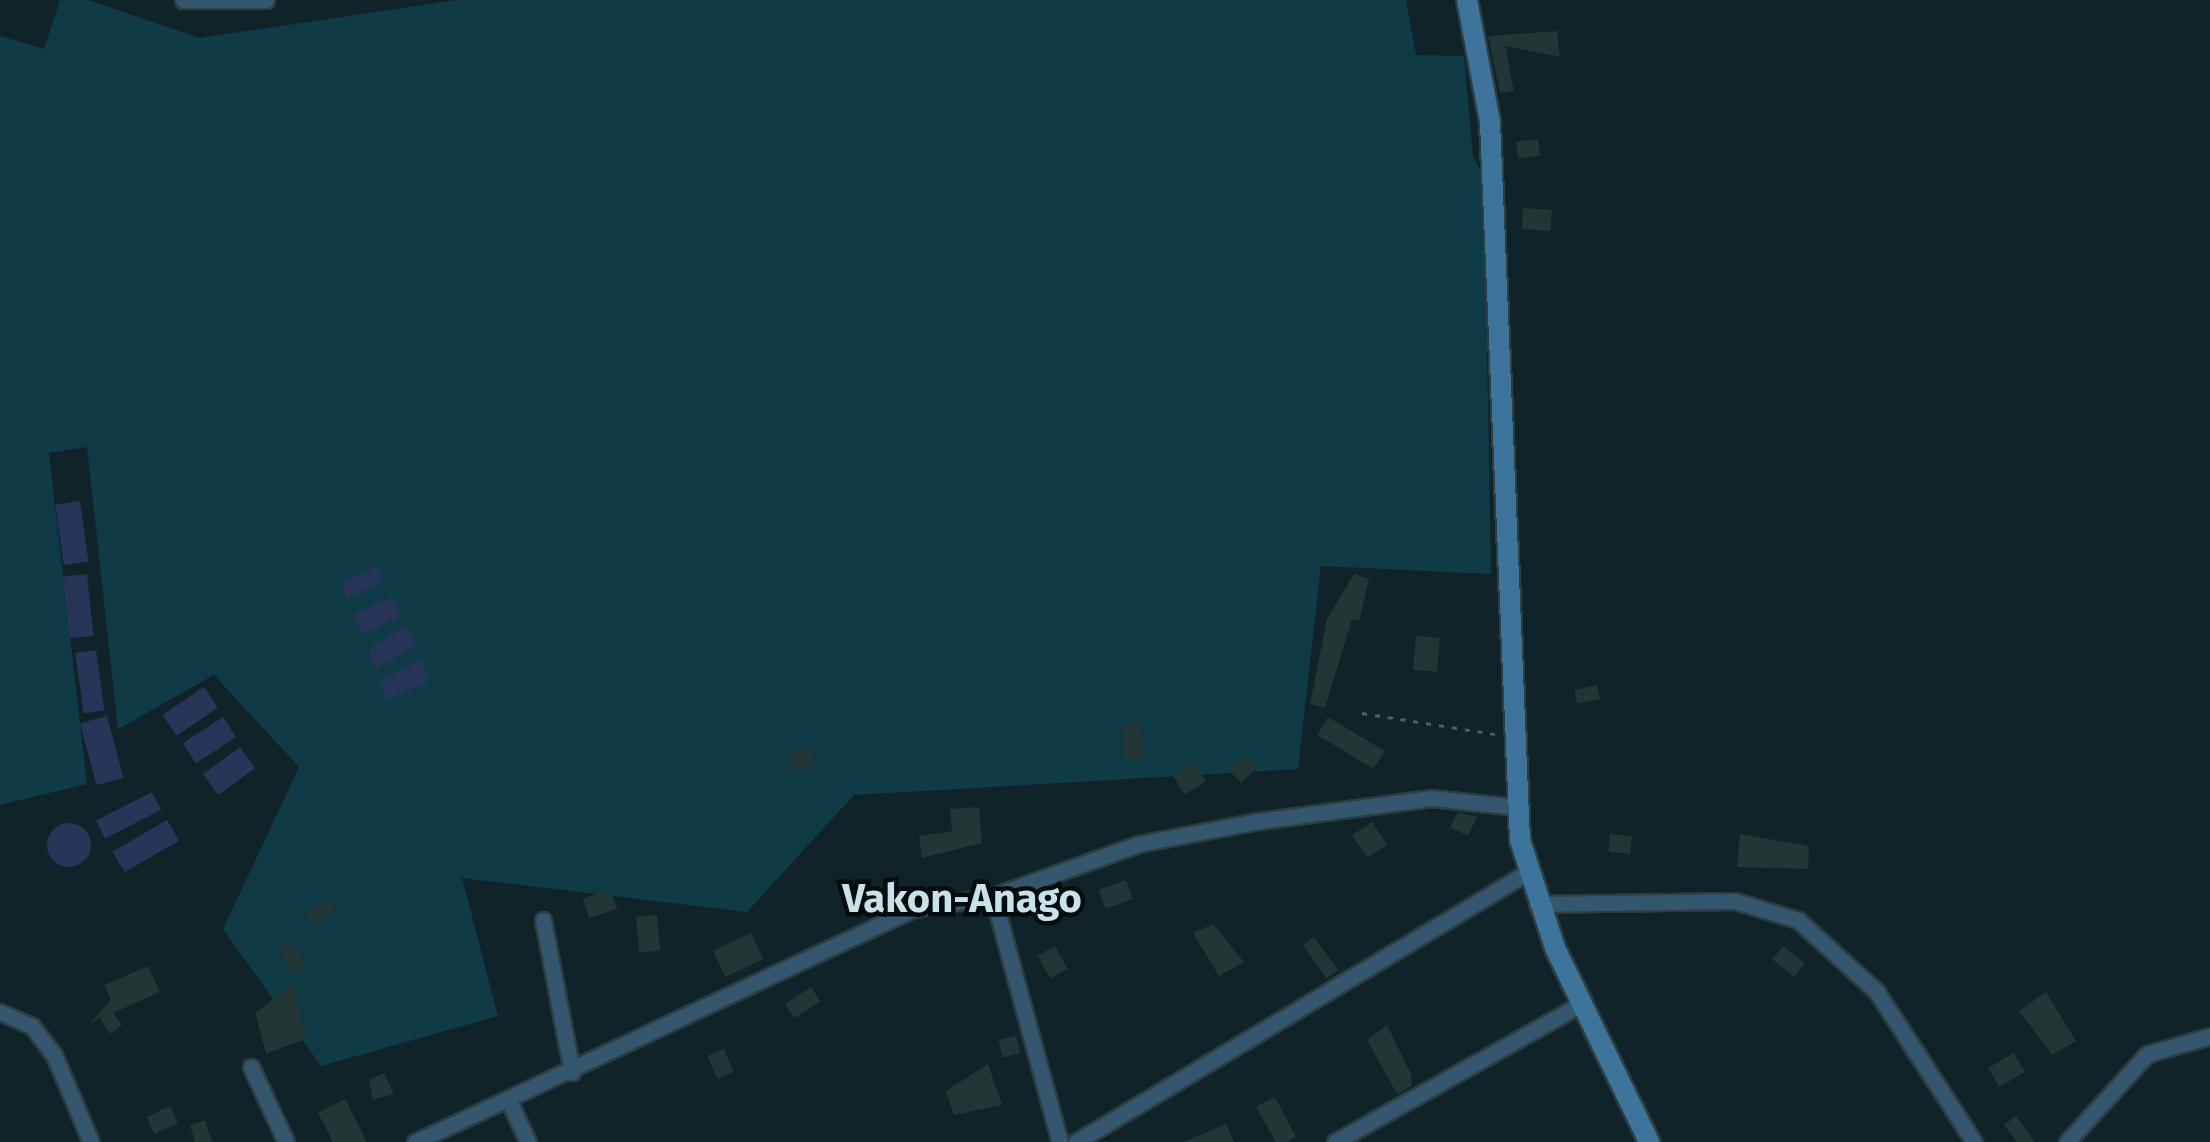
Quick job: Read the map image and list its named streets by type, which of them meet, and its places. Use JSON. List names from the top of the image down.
{
  "districts": ["Vakon-Anago"]
}
